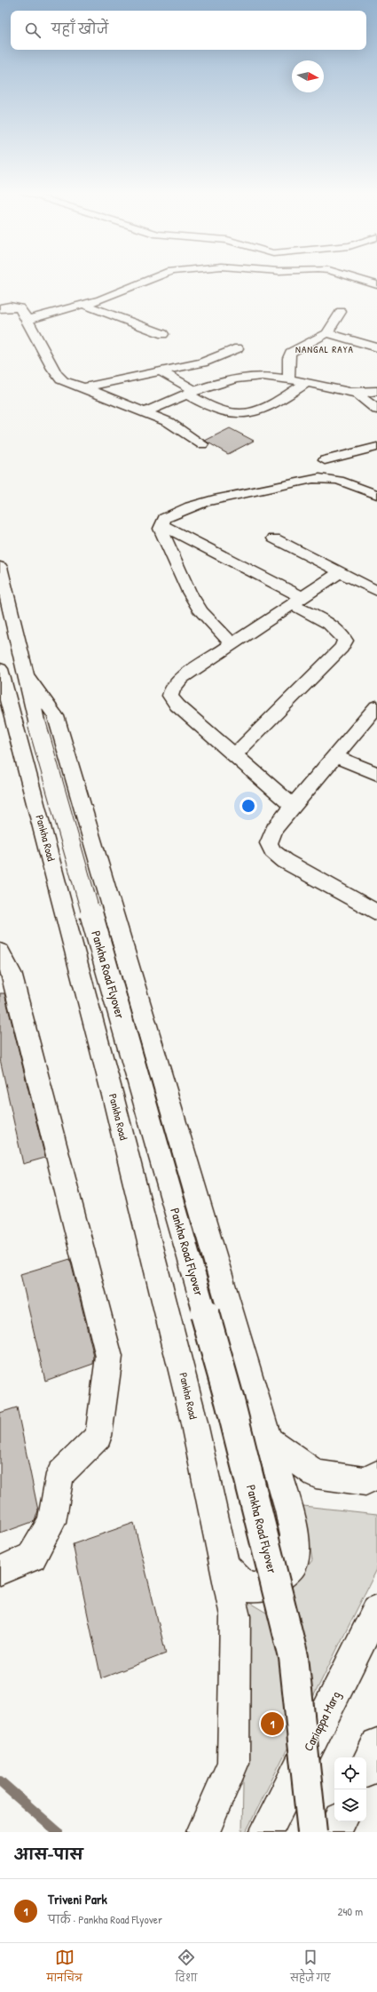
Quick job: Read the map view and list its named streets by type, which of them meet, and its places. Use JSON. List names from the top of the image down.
{
  "streets": {
    "street": ["Pankha Road", "Pankha Road Flyover", "Cariappa Marg"]
  },
  "districts": ["NANGAL RAYA"],
  "north": "right",
  "page": {
    "search": "यहाँ खोजें",
    "pins": "1",
    "heading": "आस-पास",
    "list": [
      {
        "mark": "1",
        "name": "Triveni Park",
        "note": "पार्क · Pankha Road Flyover",
        "value": "240 m"
      }
    ],
    "nav": ["मानचित्र", "दिशा", "सहेजे गए"]
  }
}
